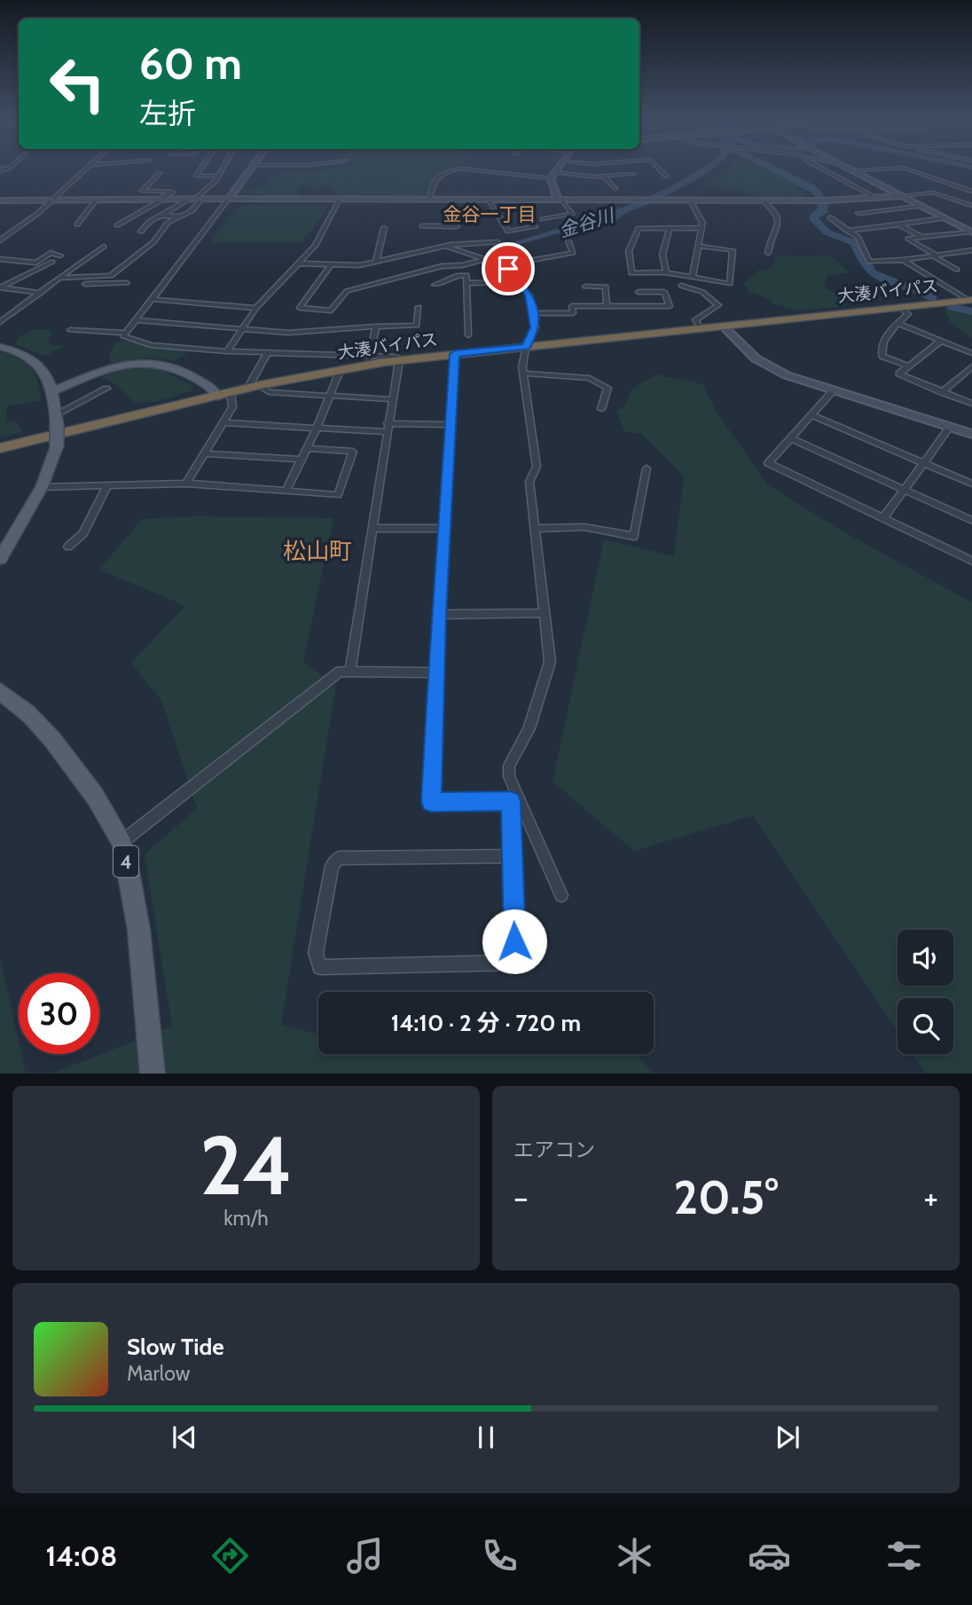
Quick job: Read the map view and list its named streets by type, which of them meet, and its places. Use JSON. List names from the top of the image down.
{
  "streets": {
    "highway": ["大湊バイパス"],
    "main road": ["4"]
  },
  "districts": ["金谷一丁目", "松山町"],
  "water": ["金谷川"],
  "page": {
    "turn": ["60 m", "左折"],
    "limit": "30",
    "trip": "14:10 · 2 分 · 720 m",
    "tile": [
      ["24", "km/h"],
      "エアコン"
    ],
    "heat": ["−", "20.5°", "+"],
    "song": ["Slow Tide", "Marlow"],
    "tabs": "14:08"
  }
}
